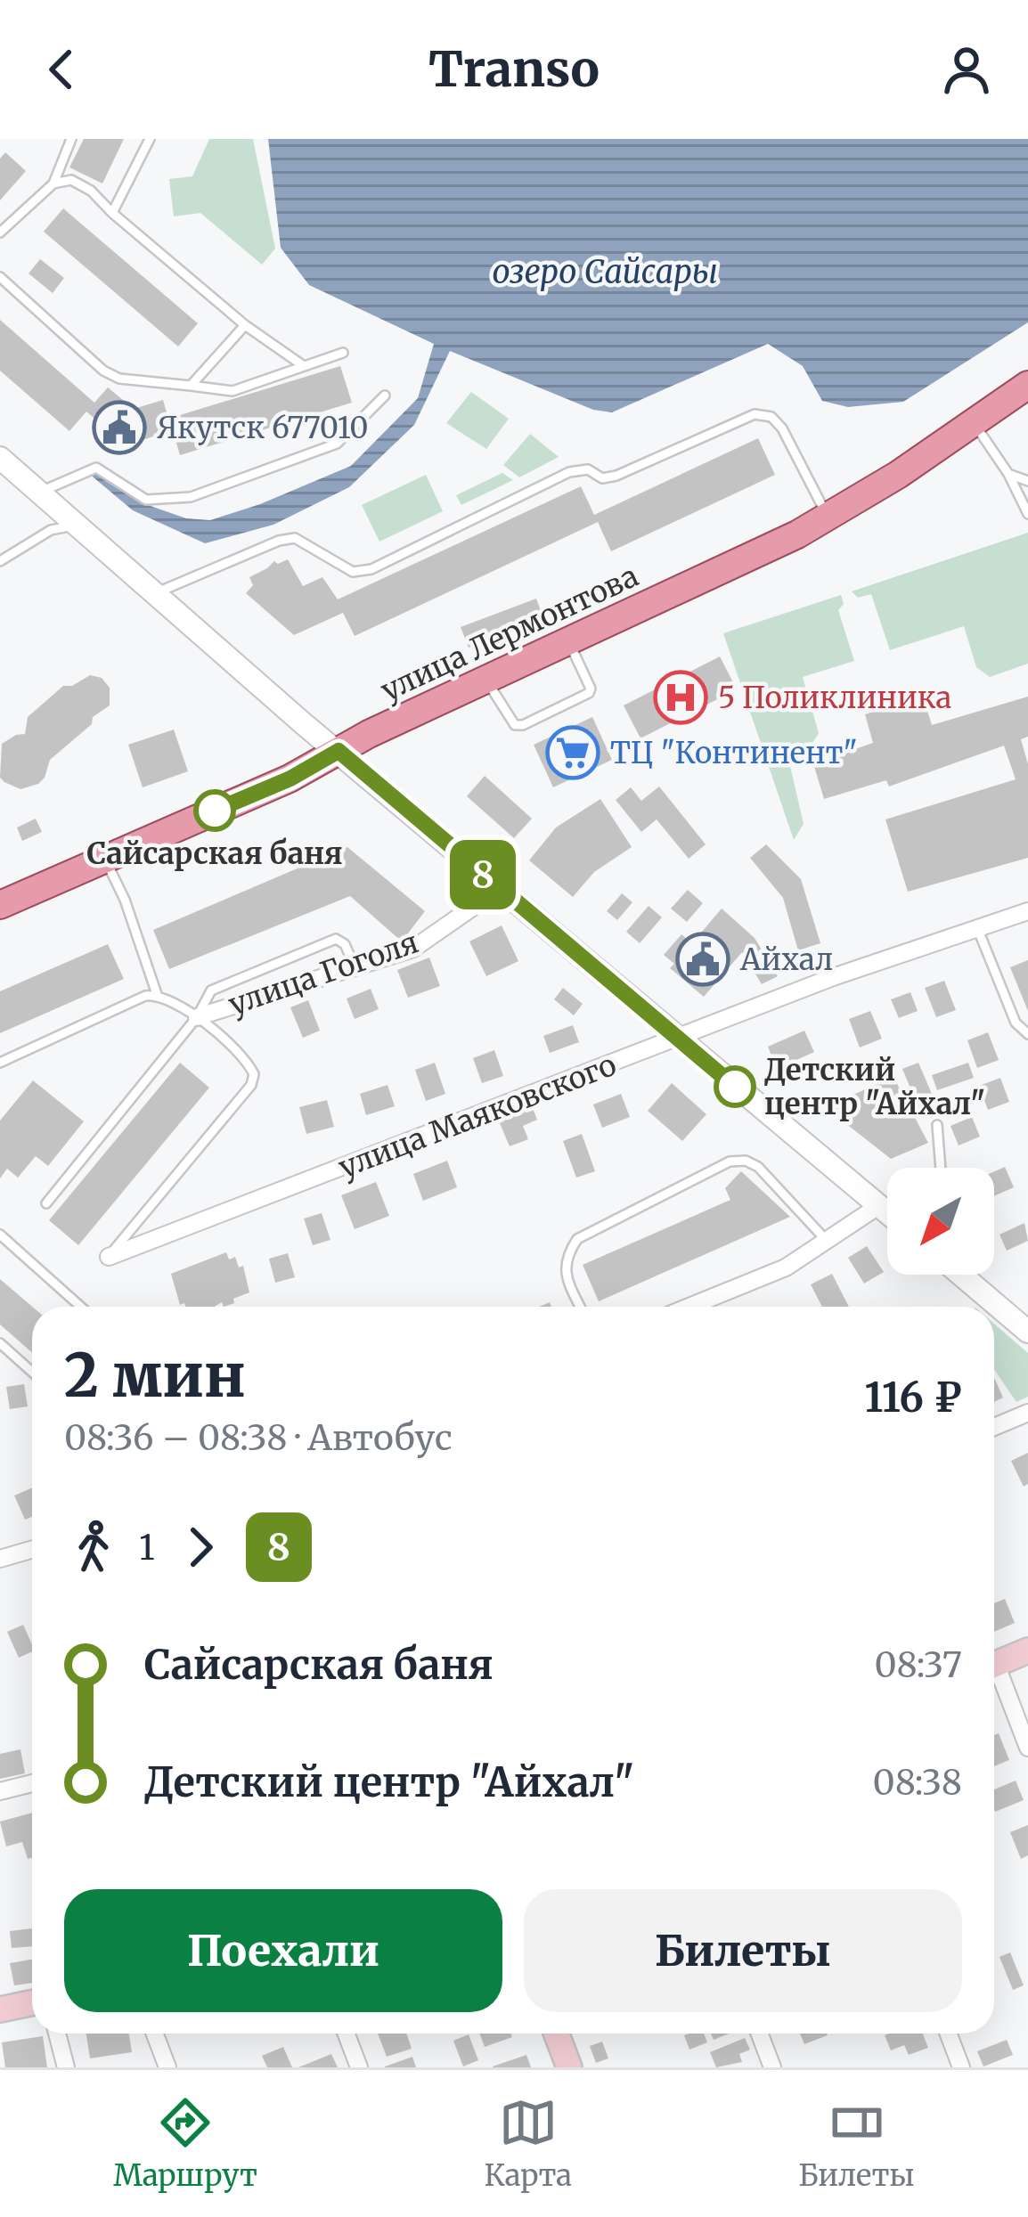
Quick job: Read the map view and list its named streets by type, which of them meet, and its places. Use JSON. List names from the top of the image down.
{
  "streets": {
    "main road": ["улица Лермонтова"],
    "street": ["улица Гоголя", "улица Маяковского"]
  },
  "water": ["озеро Сайсары"],
  "places": {
    "public building": ["Якутск 677010", "Айхал"],
    "hospital": ["5 Поликлиника"],
    "supermarket": ["ТЦ \"Континент\""],
    "other": ["Сайсарская баня", "Детский центр \"Айхал\""]
  },
  "lines": ["bus line 8"],
  "north": "bottom left",
  "page": {
    "header": "Transo",
    "on_map": "8",
    "heading": ["2 мин", "08:36 – 08:38 · Автобус", "116 ₽"],
    "legs": ["1", "8"],
    "list": [
      {
        "name": "Сайсарская баня",
        "value": "08:37"
      },
      {
        "name": "Детский центр \"Айхал\"",
        "value": "08:38"
      }
    ],
    "buttons": ["Поехали", "Билеты"],
    "tabs": ["Маршрут", "Карта", "Билеты"]
  }
}
